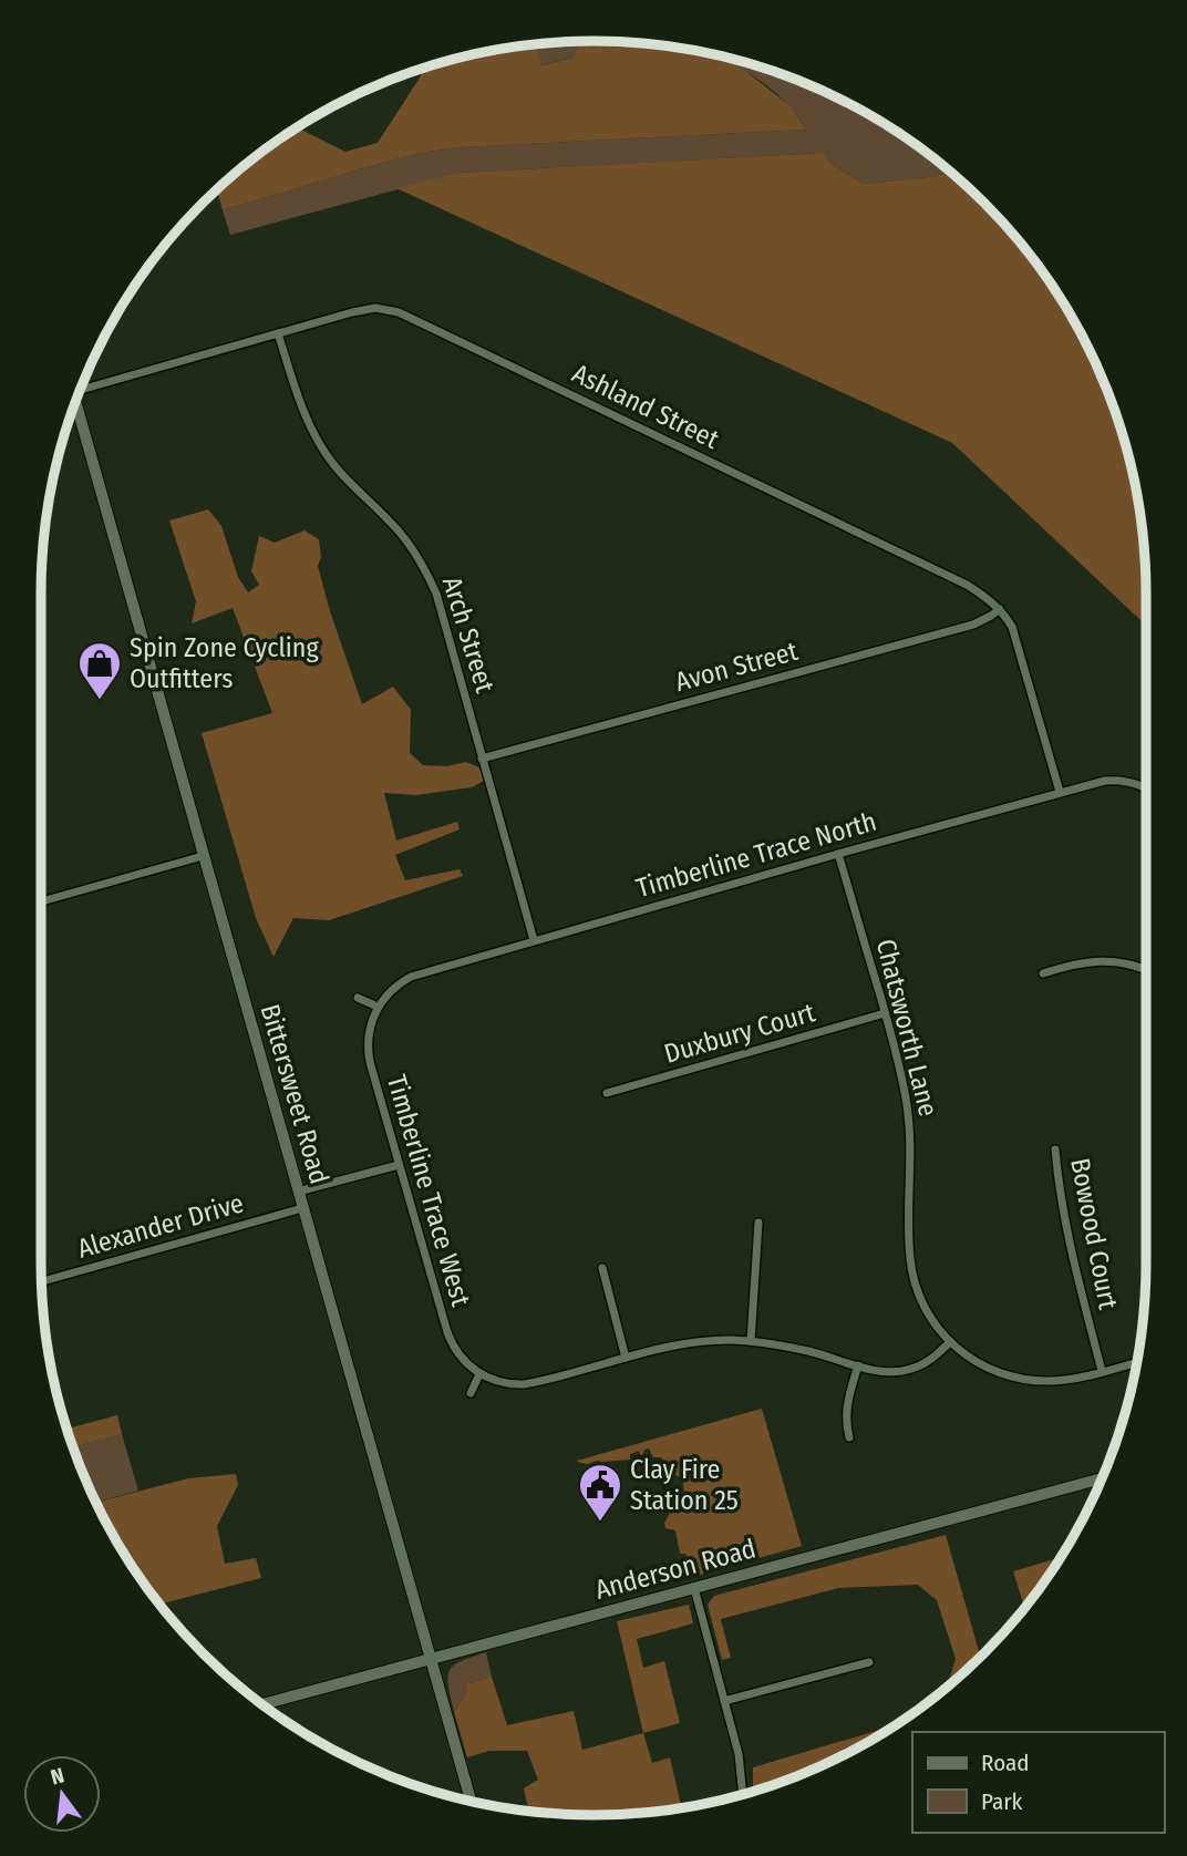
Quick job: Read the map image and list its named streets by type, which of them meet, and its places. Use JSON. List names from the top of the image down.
{
  "streets": {
    "street": [
      "Ashland Street",
      "Arch Street",
      "Avon Street",
      "Timberline Trace North",
      "Chatsworth Lane",
      "Duxbury Court",
      "Bittersweet Road",
      "Timberline Trace West",
      "Alexander Drive",
      "Bowood Court",
      "Anderson Road"
    ]
  },
  "crossings": [
    ["Ashland Street", "Arch Street"],
    ["Ashland Street", "Avon Street"],
    ["Ashland Street", "Timberline Trace North"],
    ["Arch Street", "Avon Street"],
    ["Arch Street", "Timberline Trace North"],
    ["Timberline Trace North", "Chatsworth Lane"],
    ["Timberline Trace North", "Timberline Trace West"],
    ["Chatsworth Lane", "Duxbury Court"],
    ["Chatsworth Lane", "Bowood Court"],
    ["Bittersweet Road", "Alexander Drive"],
    ["Bittersweet Road", "Anderson Road"]
  ],
  "places": {
    "shop": ["Spin Zone Cycling Outfitters"],
    "public building": ["Clay Fire Station 25"]
  },
  "legend": ["Road", "Park"],
  "north": "top"
}
